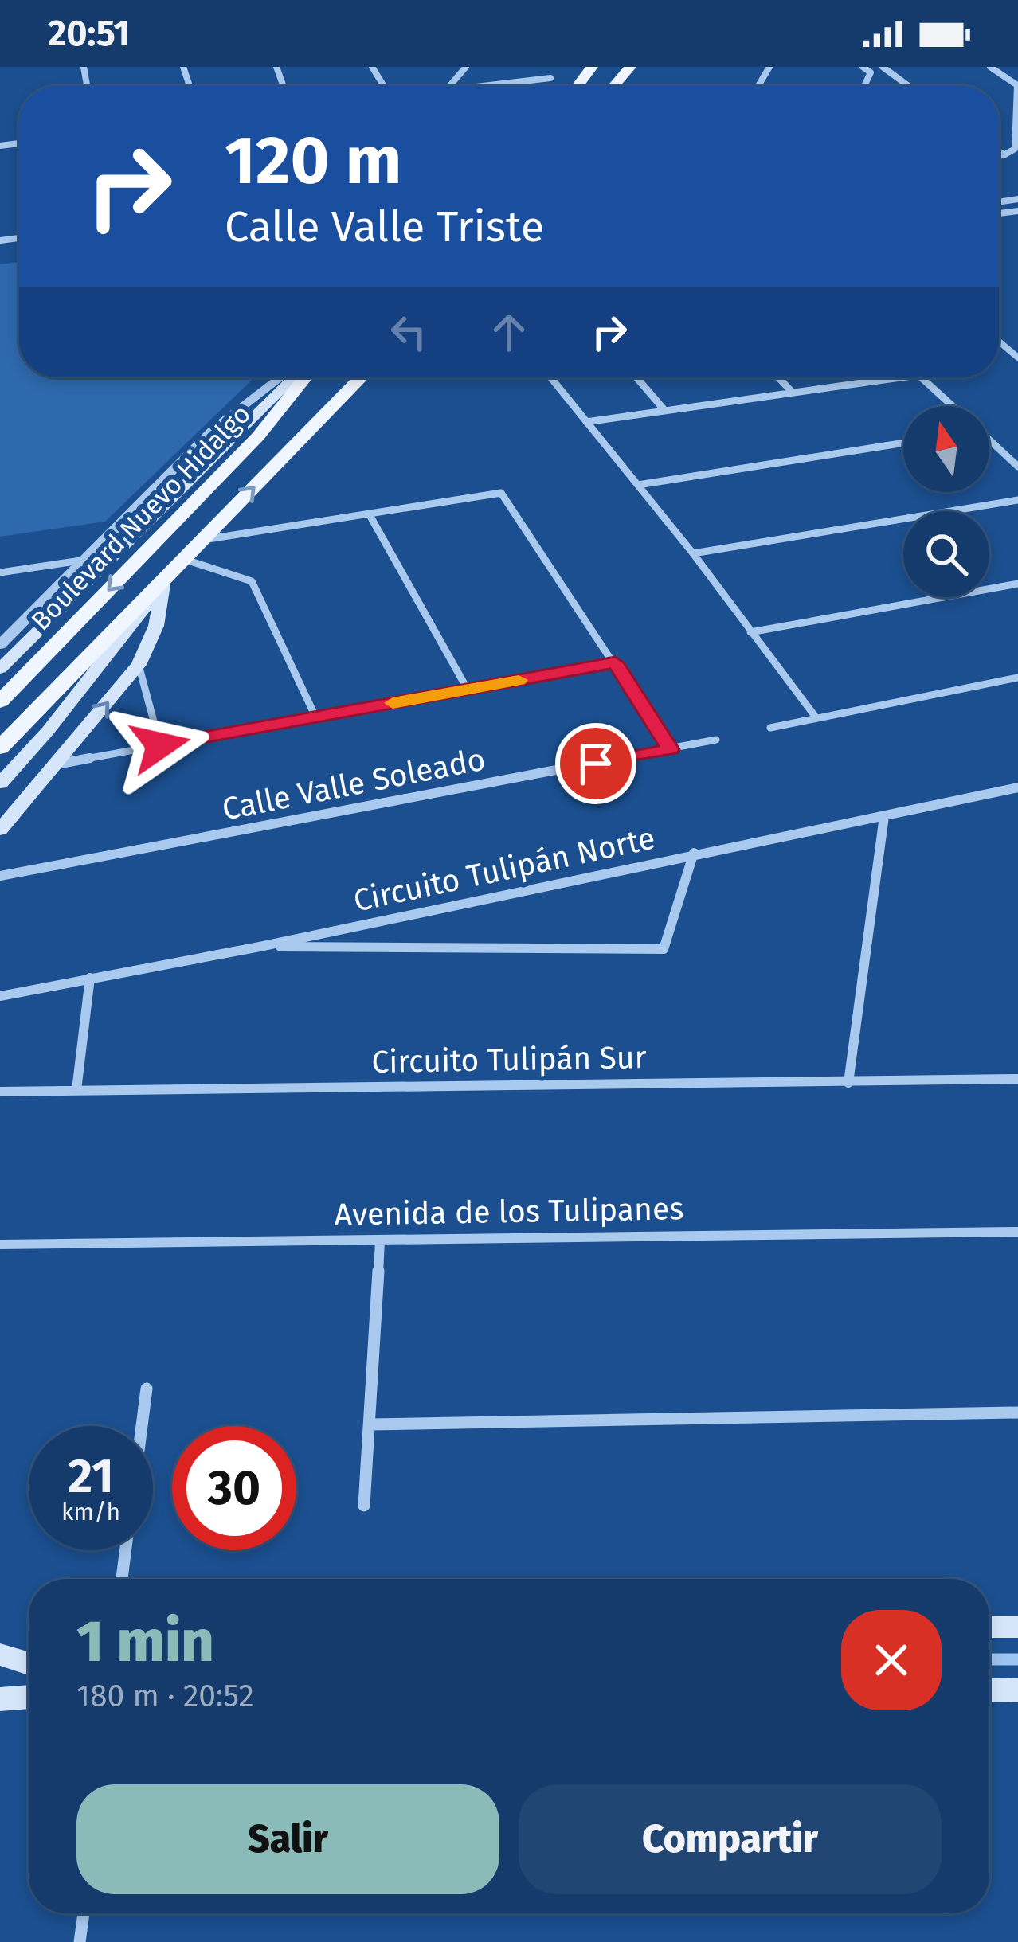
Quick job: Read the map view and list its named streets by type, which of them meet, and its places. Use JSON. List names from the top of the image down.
{
  "streets": {
    "main road": ["Boulevard Nuevo Hidalgo"],
    "street": [
      "Calle Valle Soleado",
      "Circuito Tulipán Norte",
      "Circuito Tulipán Sur",
      "Avenida de los Tulipanes"
    ]
  },
  "north": "top",
  "page": {
    "status": "20:51",
    "turn": ["120 m", "Calle Valle Triste"],
    "speed": "21 km/h",
    "limit": "30",
    "heading": ["1 min", "180 m · 20:52"],
    "buttons": ["Salir", "Compartir"]
  }
}
